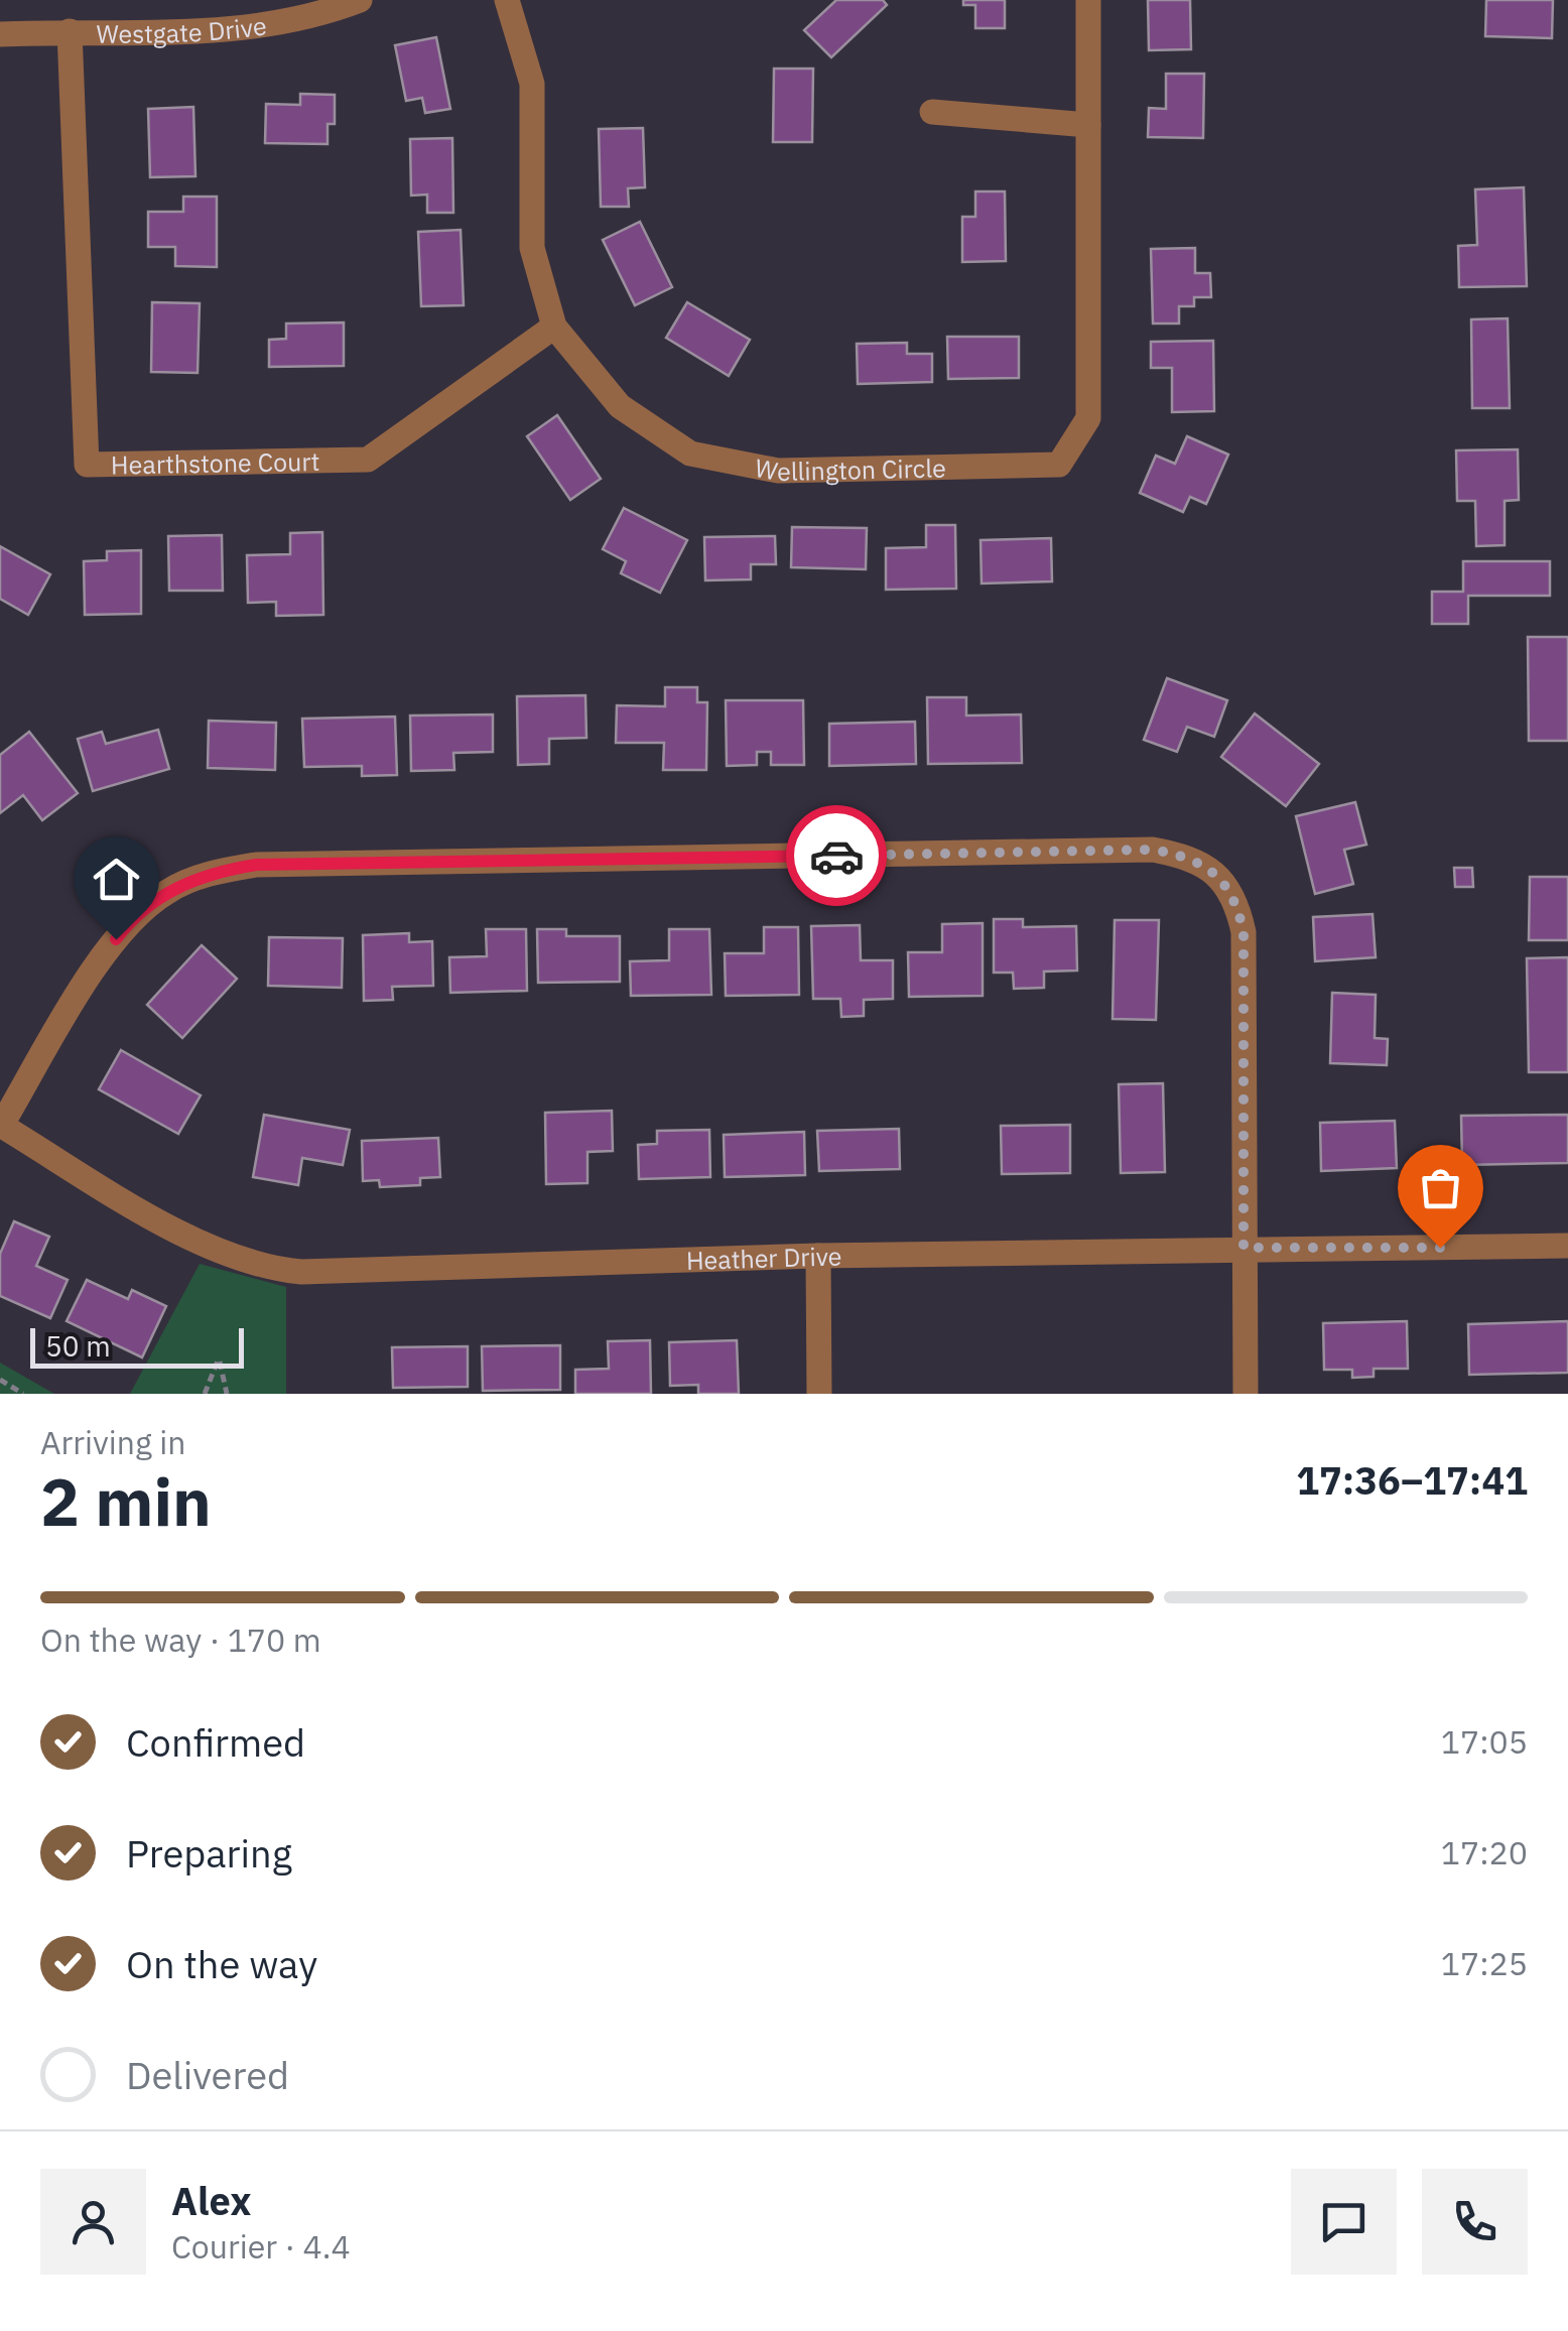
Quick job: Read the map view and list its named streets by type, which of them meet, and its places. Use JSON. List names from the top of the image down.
{
  "streets": {
    "street": [
      "Westgate Drive",
      "Hearthstone Court",
      "Wellington Circle",
      "Heather Drive"
    ]
  },
  "crossings": [
    ["Westgate Drive", "Hearthstone Court"],
    ["Hearthstone Court", "Wellington Circle"]
  ],
  "scale_bar": "50 m",
  "page": {
    "scale": "50 m",
    "heading": ["2 min", "Arriving in", "17:36–17:41"],
    "panel": ["Alex", "Courier · 4.4"],
    "bar": "On the way · 170 m",
    "list": [
      ["Confirmed", "17:05"],
      ["Preparing", "17:20"],
      ["On the way", "17:25"],
      "Delivered"
    ]
  }
}
